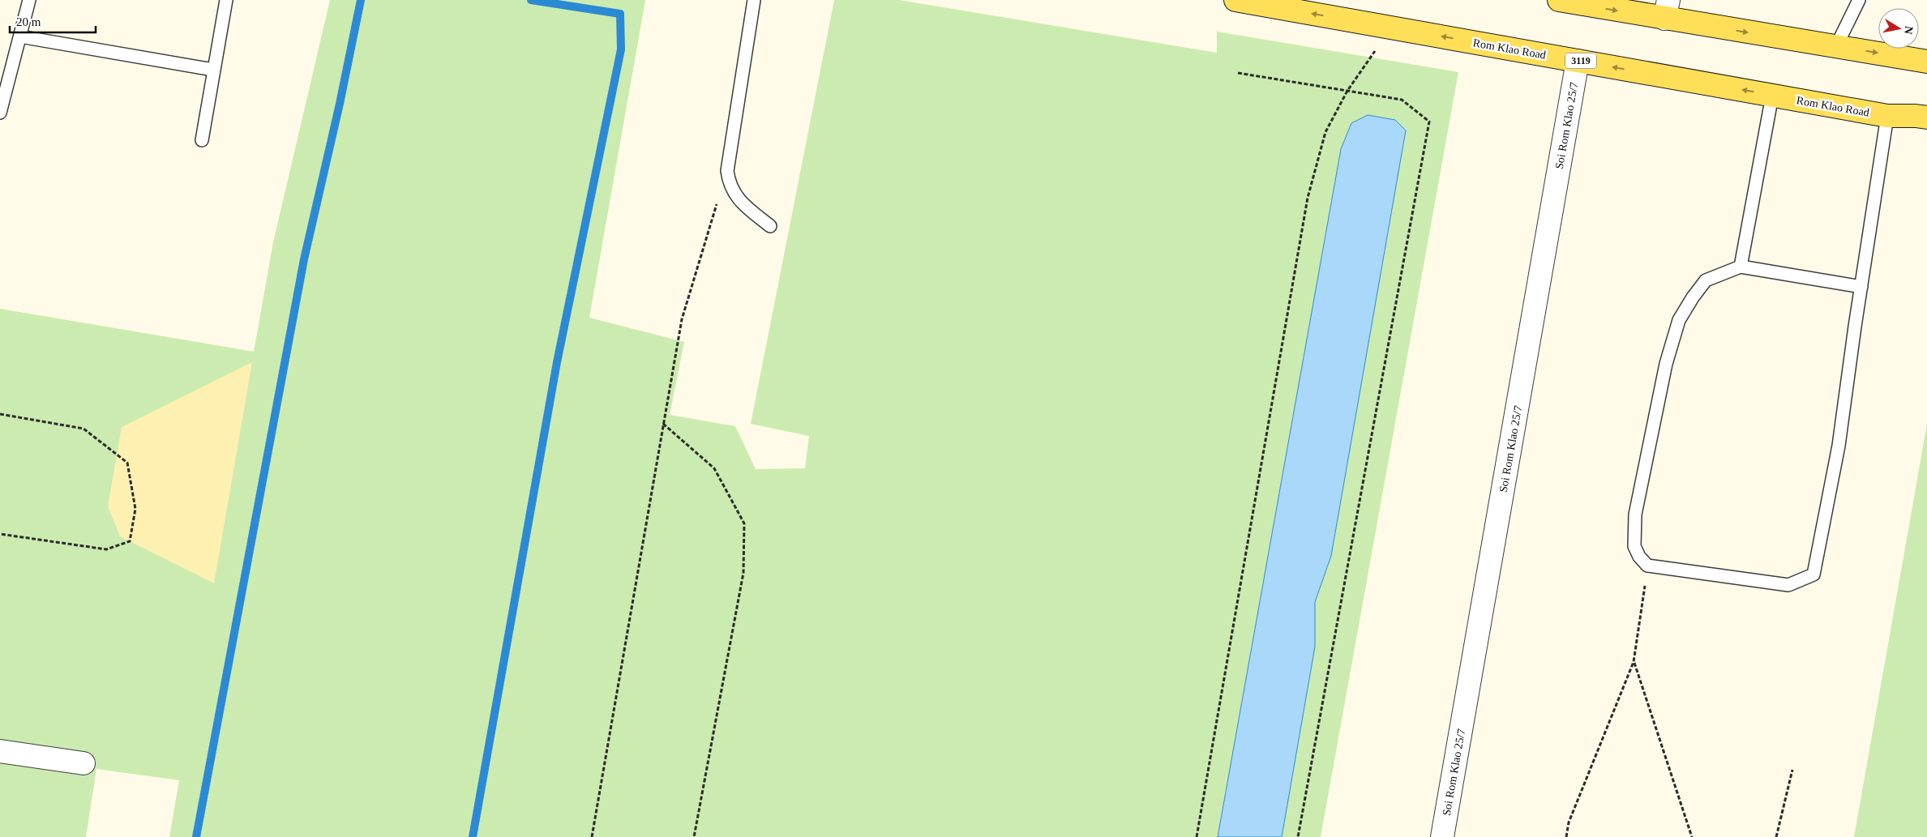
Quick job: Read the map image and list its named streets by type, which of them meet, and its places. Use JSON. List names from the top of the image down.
{
  "streets": {
    "main road": ["Rom Klao Road", "3119"],
    "street": ["Soi Rom Klao 25/7"]
  },
  "crossings": [
    ["Rom Klao Road", "Soi Rom Klao 25/7"]
  ],
  "scale_bar": "20 m",
  "north": "right"
}
